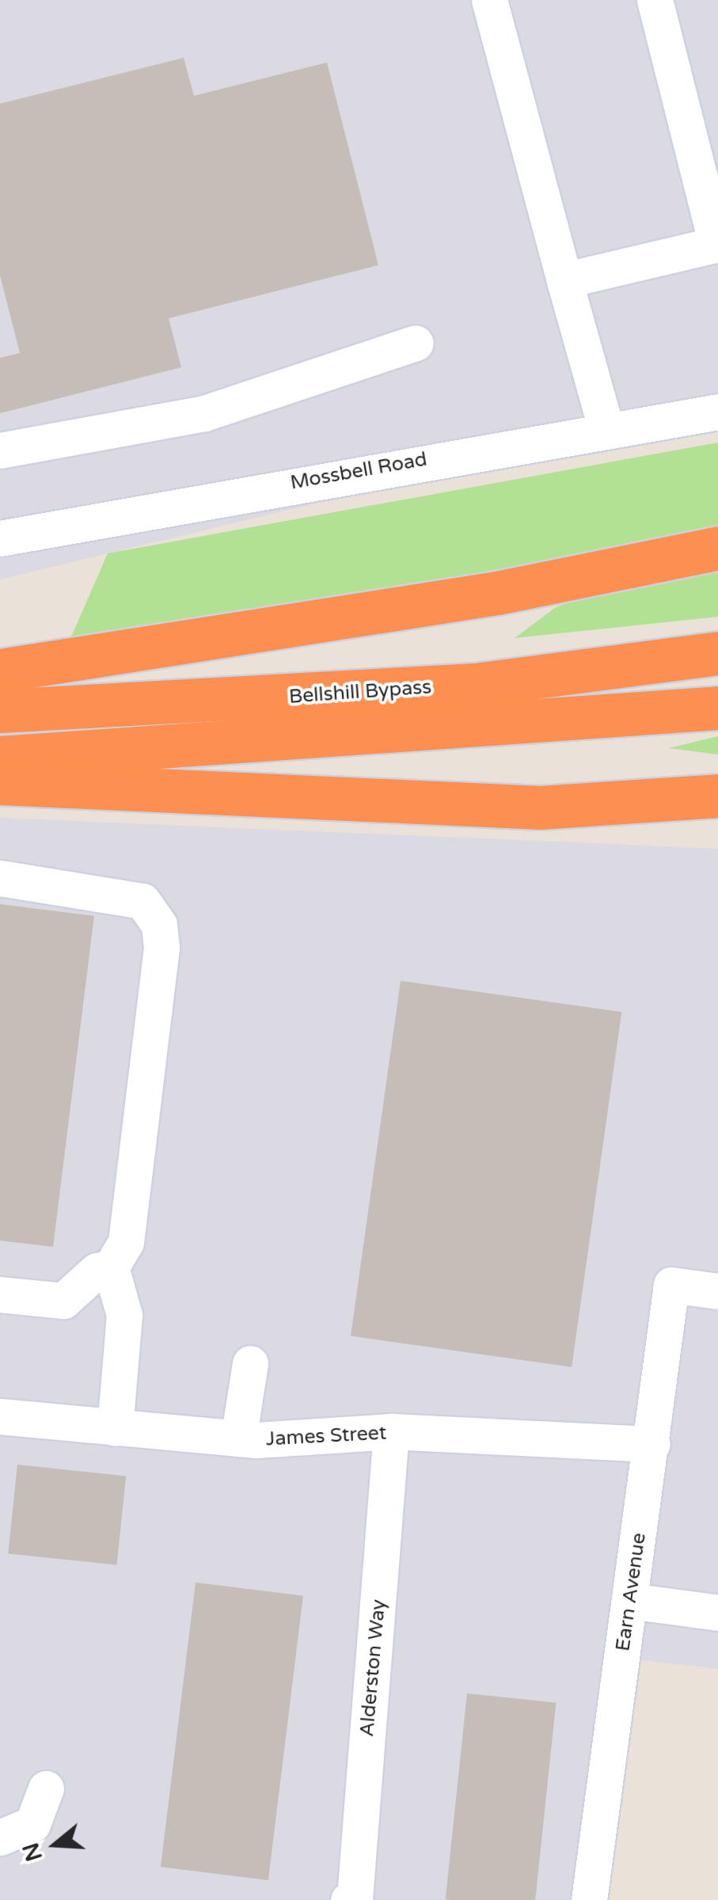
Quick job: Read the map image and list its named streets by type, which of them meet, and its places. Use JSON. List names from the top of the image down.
{
  "streets": {
    "highway": ["Bellshill Bypass"],
    "street": [
      "Mossbell Road",
      "James Street",
      "Earn Avenue",
      "Alderston Way"
    ]
  },
  "crossings": [
    ["James Street", "Earn Avenue"],
    ["James Street", "Alderston Way"]
  ],
  "north": "left"
}
